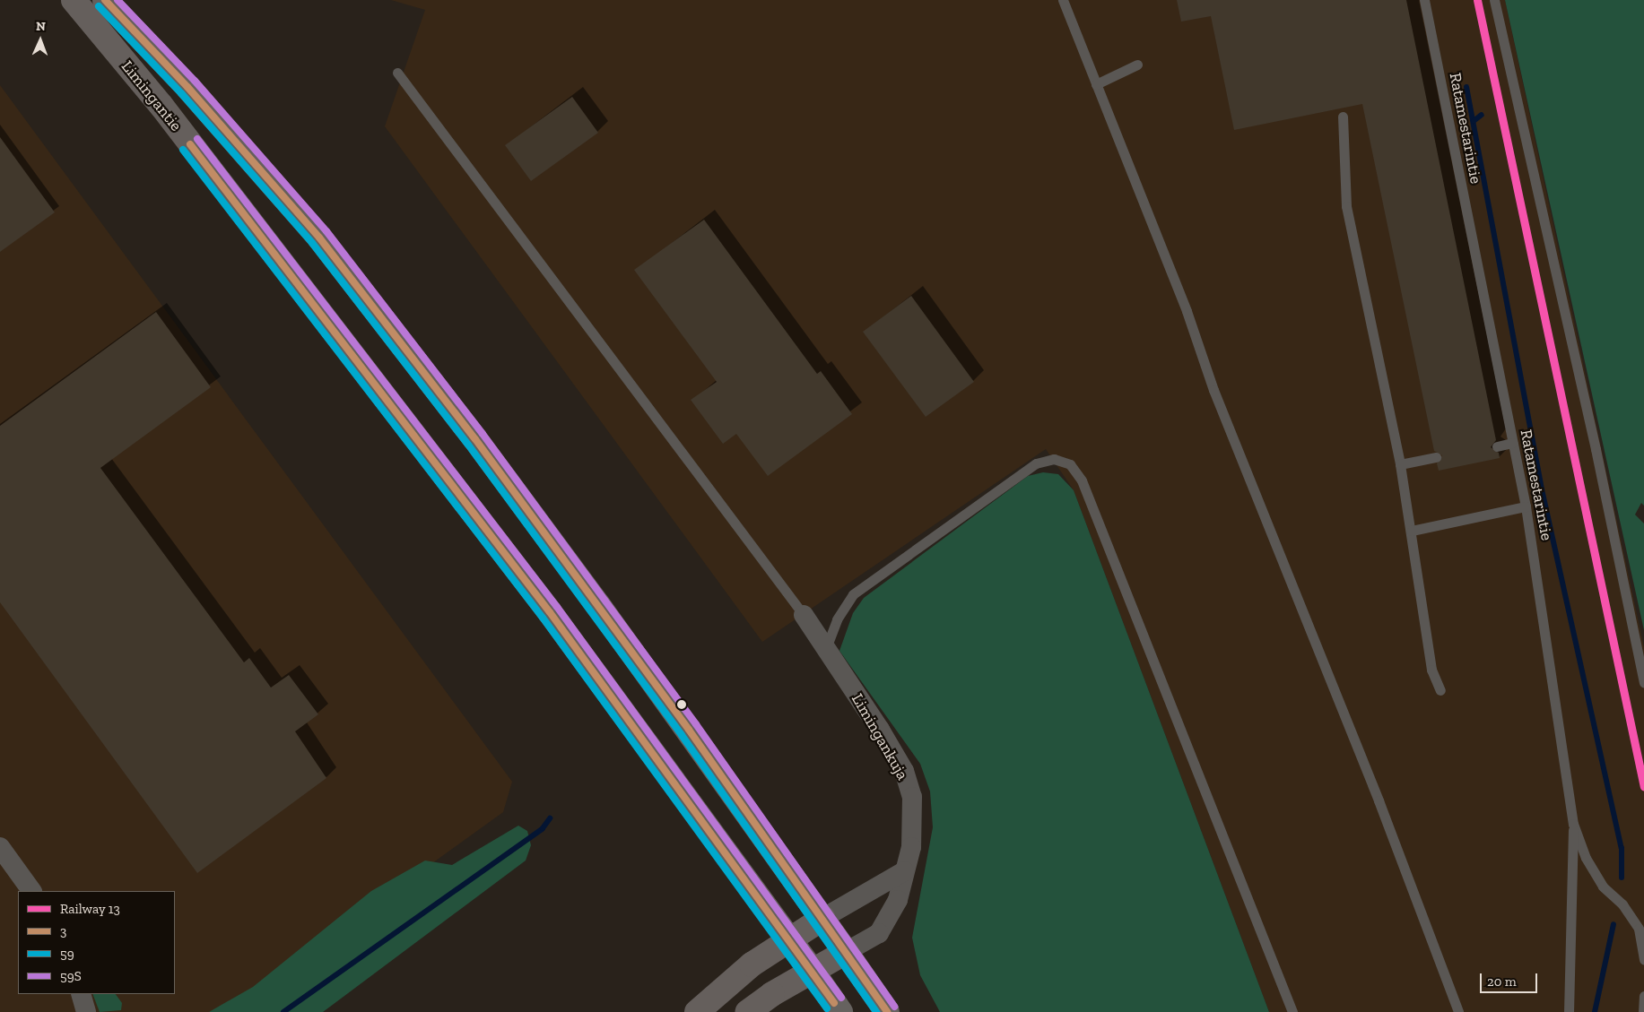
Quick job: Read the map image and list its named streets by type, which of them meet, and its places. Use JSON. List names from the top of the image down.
{
  "streets": {
    "main road": ["Limingantie"],
    "street": ["Limingankuja"],
    "lane": ["Ratamestarintie"]
  },
  "crossings": [
    ["Limingantie", "Limingankuja"]
  ],
  "lines": [
    "rail line 13",
    "transit line 3",
    "transit line 59S",
    "transit line 59"
  ],
  "legend": [
    "Railway 13",
    "3",
    "59",
    "59S"
  ],
  "scale_bar": "20 m",
  "north": "top"
}
